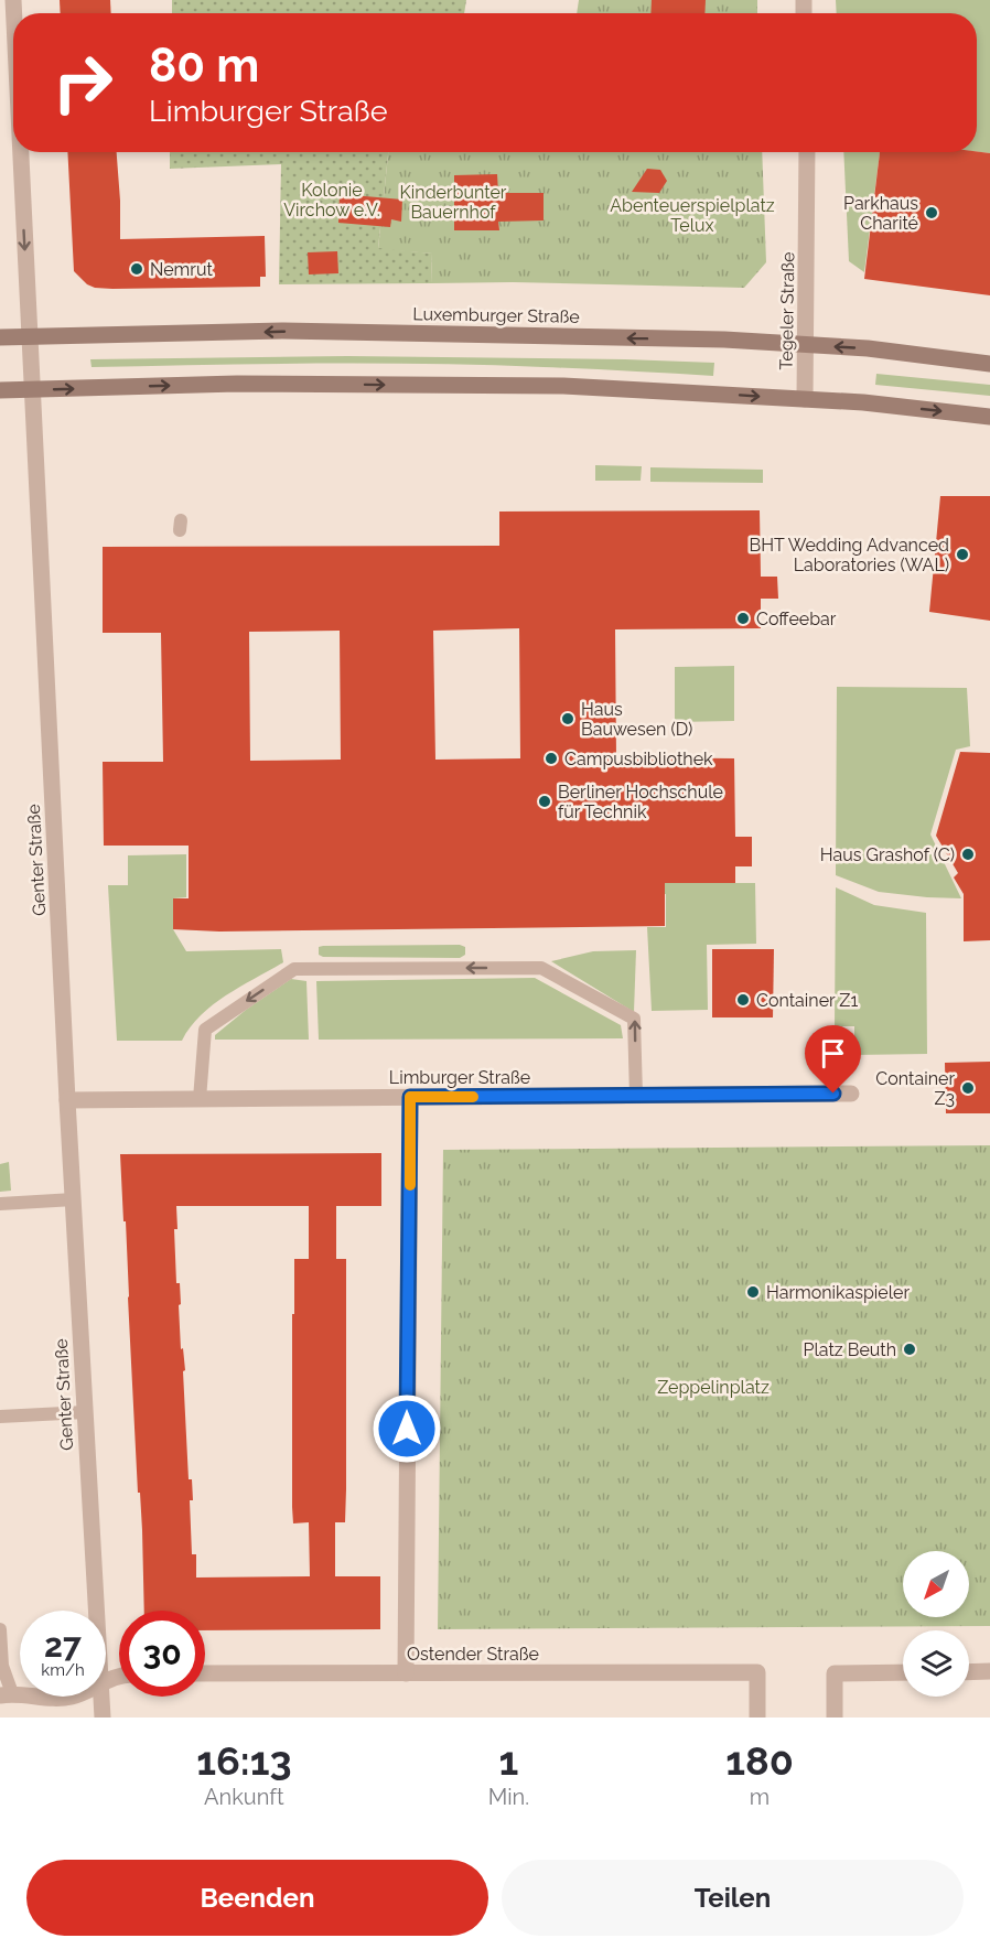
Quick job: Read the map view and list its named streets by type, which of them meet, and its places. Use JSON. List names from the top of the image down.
{
  "streets": {
    "main road": ["Luxemburger Straße"],
    "street": [
      "Tegeler Straße",
      "Genter Straße",
      "Limburger Straße",
      "Ostender Straße"
    ]
  },
  "crossings": [
    ["Tegeler Straße", "Luxemburger Straße"],
    ["Luxemburger Straße", "Genter Straße"],
    ["Genter Straße", "Limburger Straße"]
  ],
  "parks": [
    "Kolonie Virchow e.V.",
    "Kinderbunter Bauernhof",
    "Abenteuerspielplatz Telux",
    "Zeppelinplatz"
  ],
  "places": [
    "Parkhaus Charité",
    "Nemrut",
    "BHT Wedding Advanced Laboratories (WAL)",
    "Coffeebar",
    "Haus Bauwesen (D)",
    "Campusbibliothek",
    "Berliner Hochschule für Technik",
    "Haus Grashof (C)",
    "Container Z1",
    "Container Z3",
    "Harmonikaspieler",
    "Platz Beuth"
  ],
  "north": "bottom left",
  "page": {
    "turn": ["80 m", "Limburger Straße"],
    "speed": "27 km/h",
    "limit": "30",
    "eta": [
      "16:13",
      "Ankunft",
      "1",
      "Min.",
      "180",
      "m"
    ],
    "buttons": ["Beenden", "Teilen"]
  }
}
